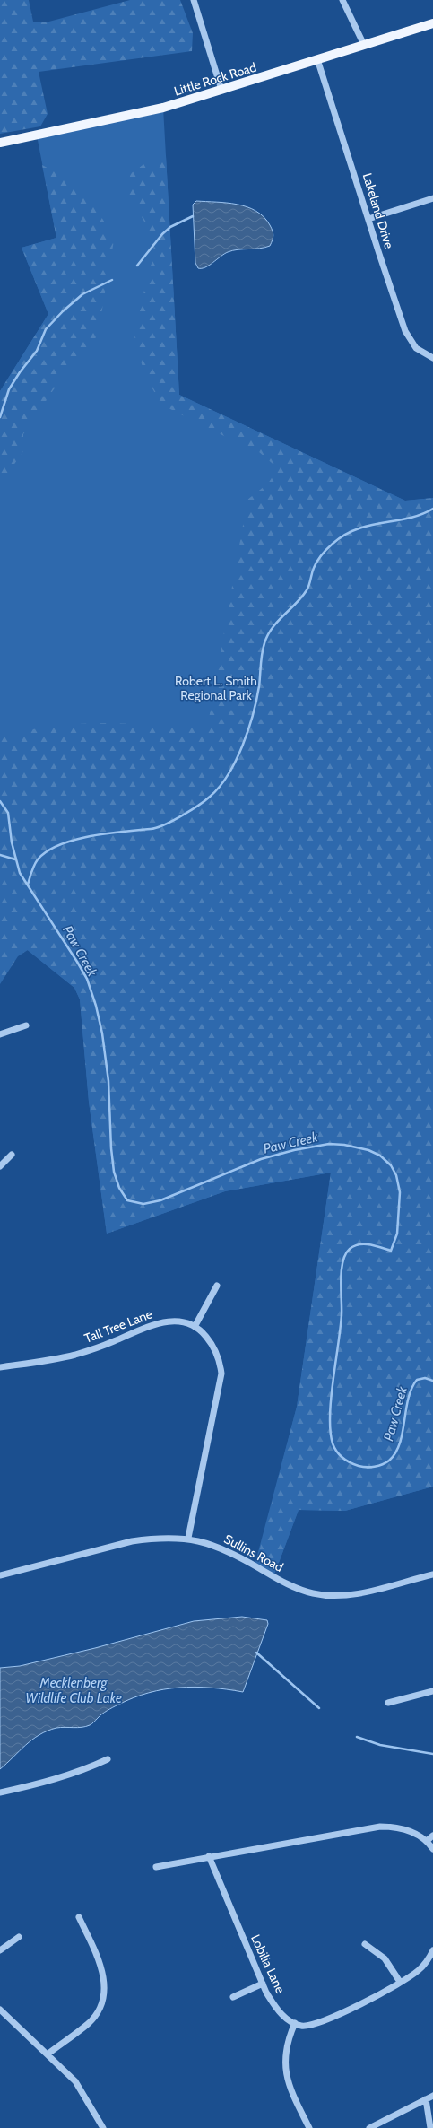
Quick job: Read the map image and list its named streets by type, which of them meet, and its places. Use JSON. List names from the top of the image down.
{
  "streets": {
    "main road": ["Little Rock Road"],
    "street": [
      "Lakeland Drive",
      "Tall Tree Lane",
      "Sullins Road",
      "Lobilia Lane"
    ]
  },
  "crossings": [
    ["Little Rock Road", "Lakeland Drive"],
    ["Tall Tree Lane", "Sullins Road"]
  ],
  "water": ["Paw Creek", "Mecklenberg Wildlife Club Lake"],
  "parks": ["Robert L. Smith Regional Park"]
}
